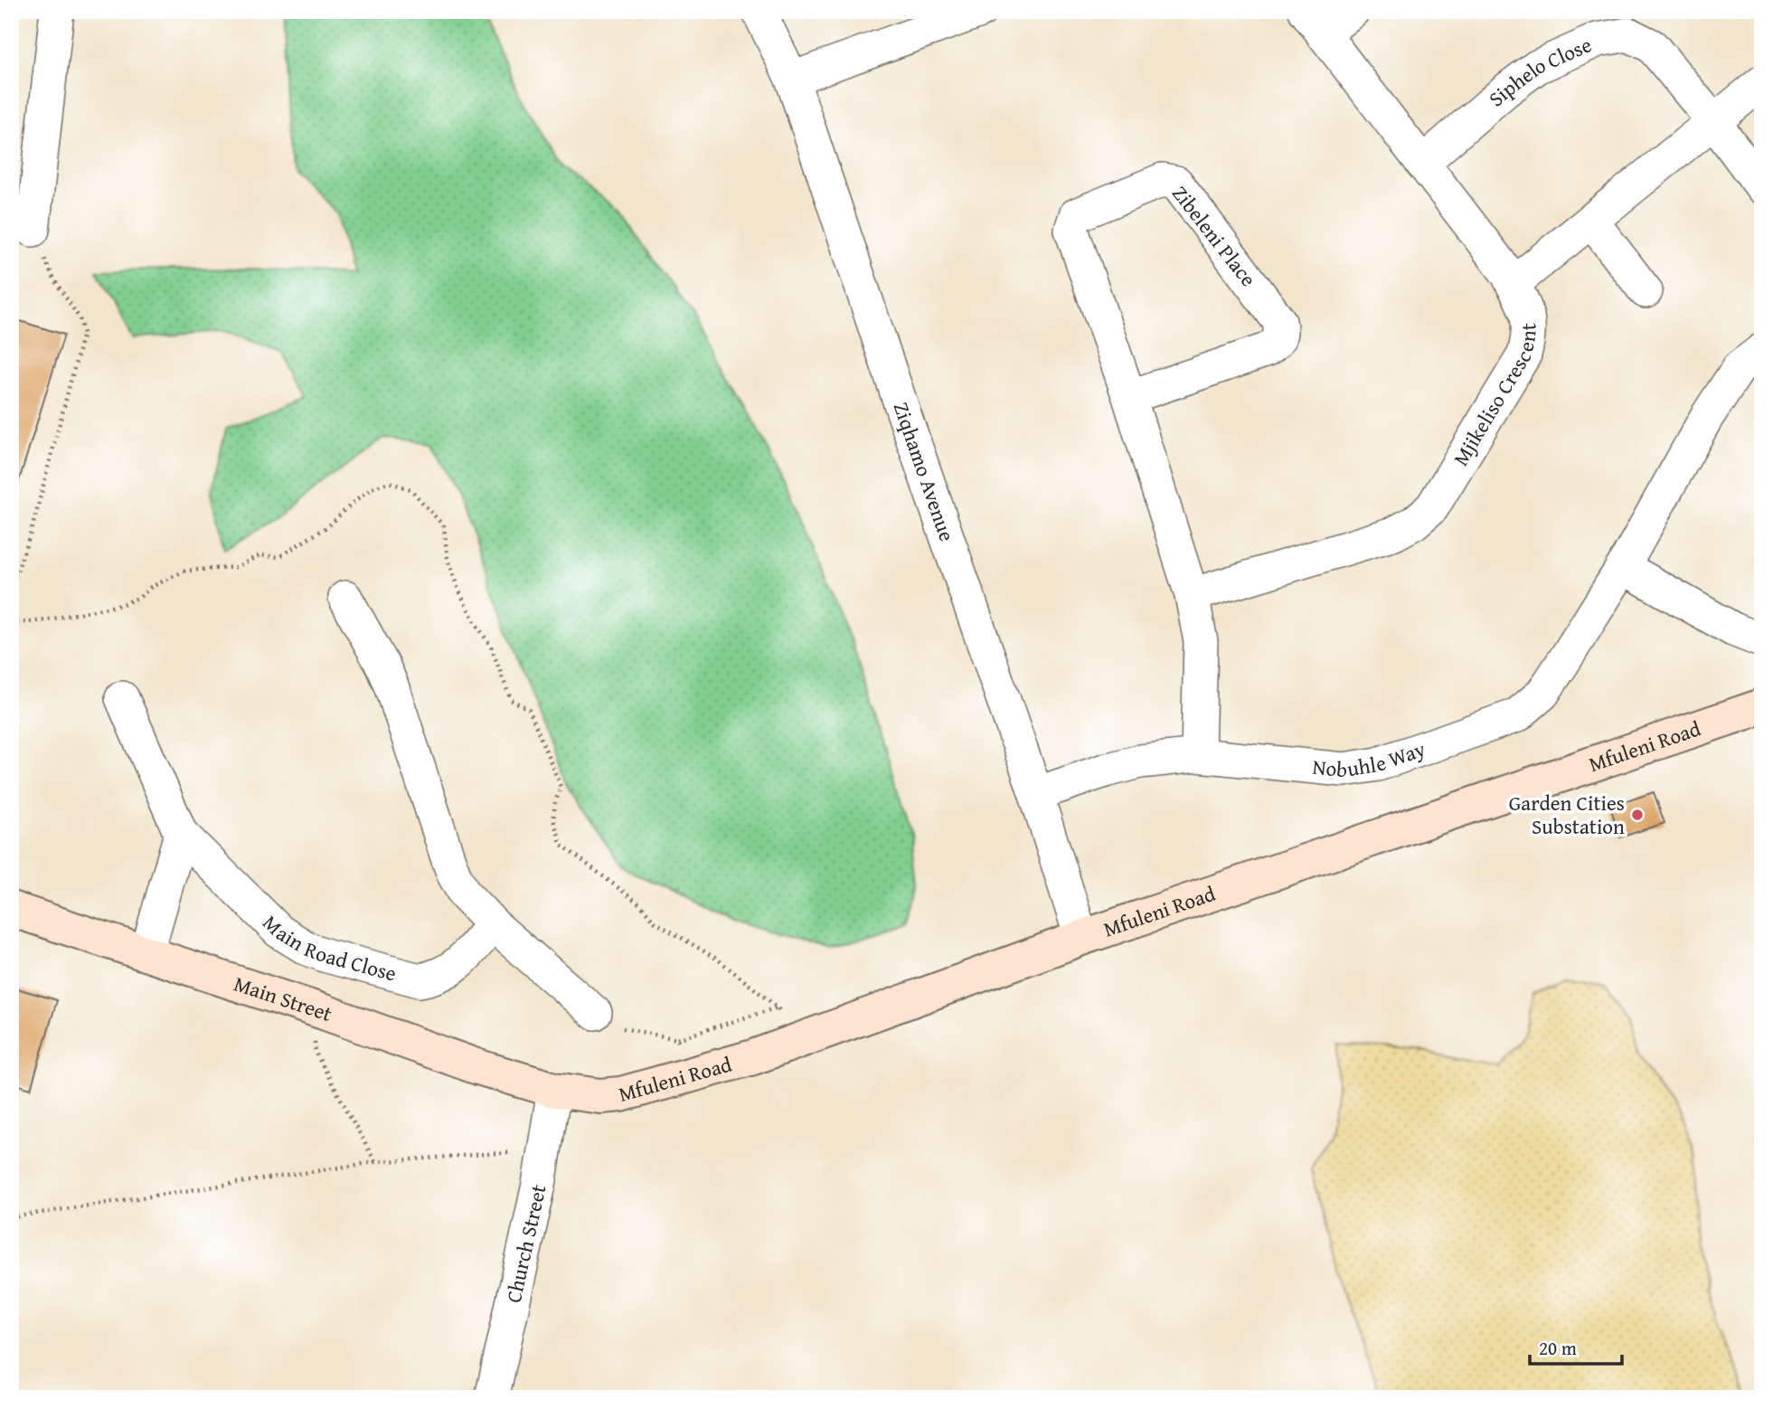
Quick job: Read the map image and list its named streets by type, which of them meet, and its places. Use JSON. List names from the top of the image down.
{
  "streets": {
    "street": [
      "Siphelo Close",
      "Zibeleni Place",
      "Mjikeliso Crescent",
      "Ziqhamo Avenue",
      "Mfuleni Road",
      "Nobuhle Way",
      "Main Road Close",
      "Main Street",
      "Church Street"
    ]
  },
  "crossings": [
    ["Siphelo Close", "Mjikeliso Crescent"],
    ["Zibeleni Place", "Mjikeliso Crescent"],
    ["Zibeleni Place", "Nobuhle Way"],
    ["Ziqhamo Avenue", "Mfuleni Road"],
    ["Ziqhamo Avenue", "Nobuhle Way"],
    ["Mfuleni Road", "Main Street"],
    ["Mfuleni Road", "Church Street"],
    ["Main Street", "Church Street"]
  ],
  "places": ["Garden Cities Substation"],
  "scale_bar": "20 m"
}
